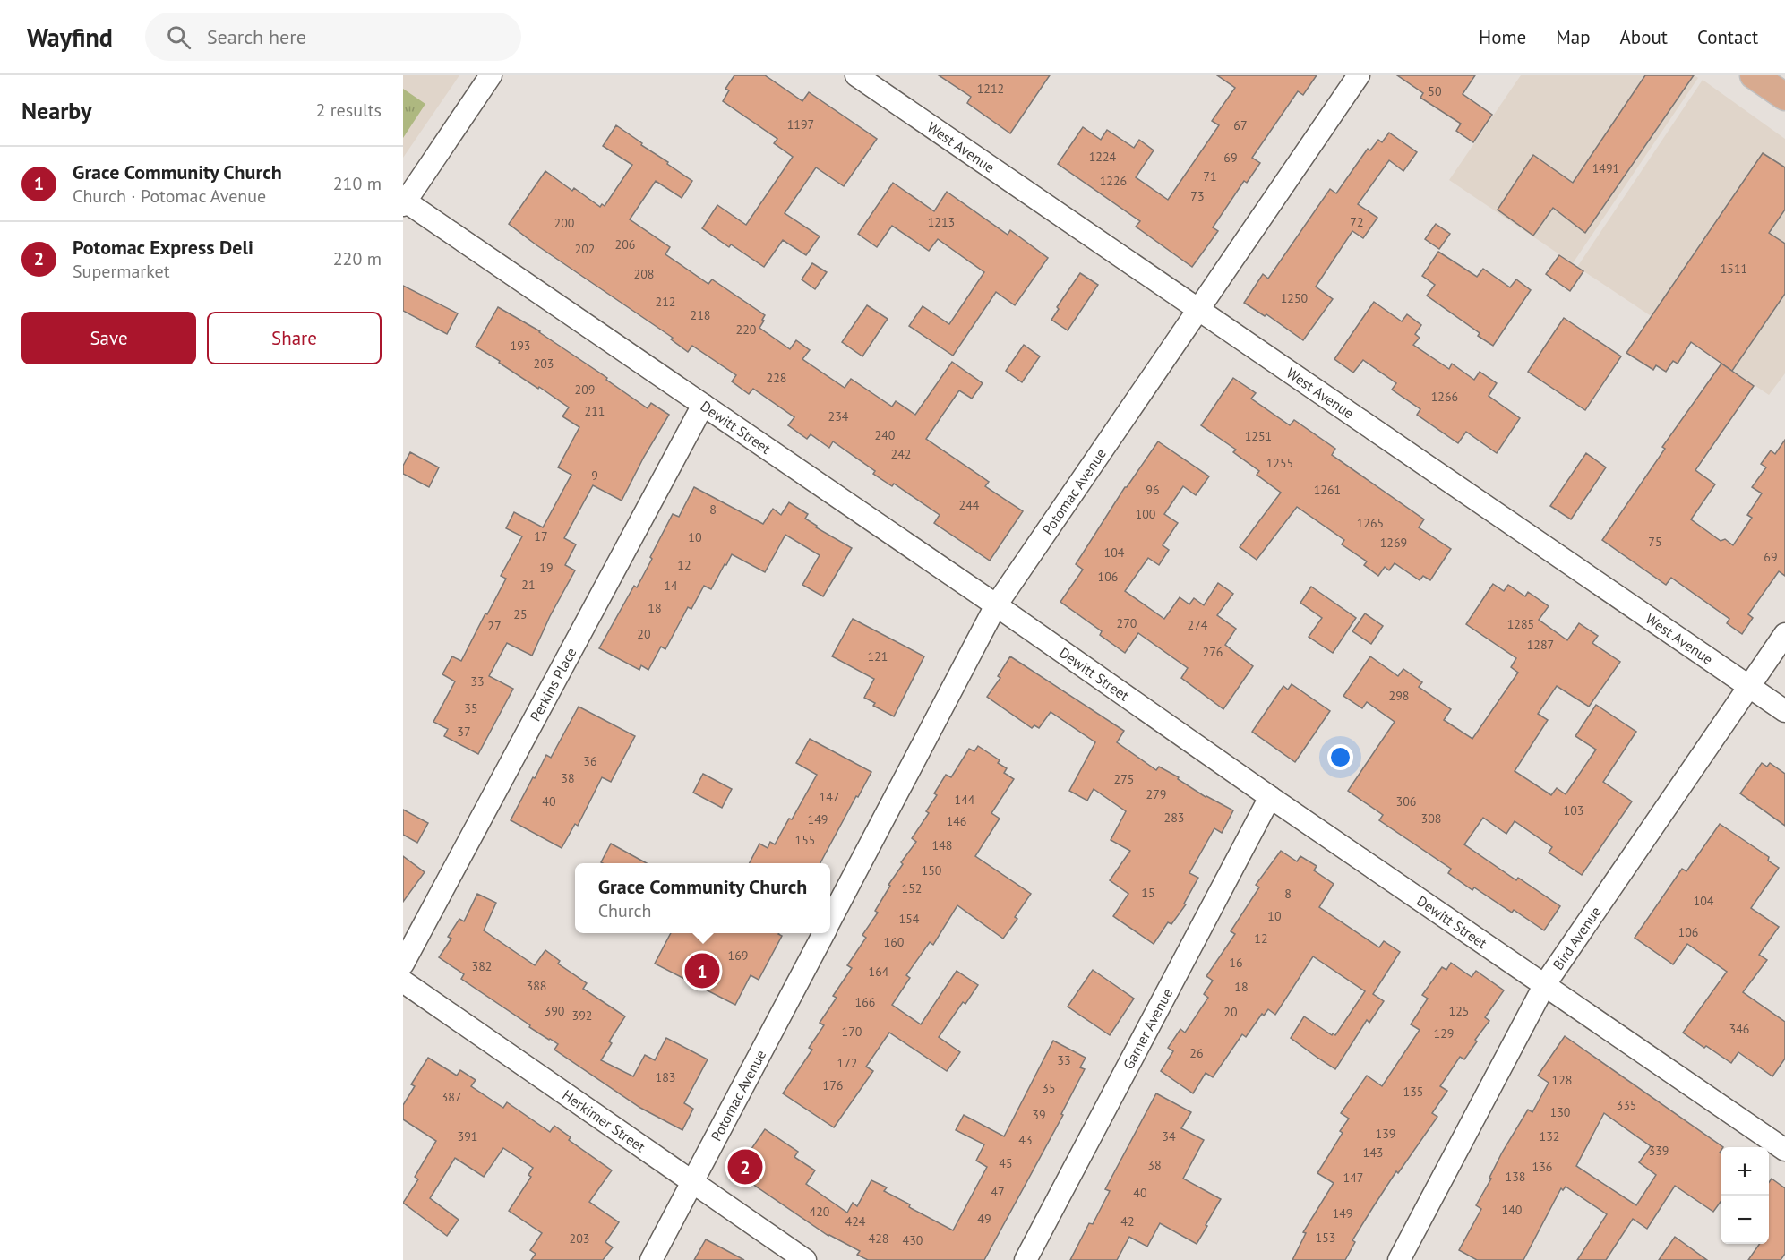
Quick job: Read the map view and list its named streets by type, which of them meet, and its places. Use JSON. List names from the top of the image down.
{
  "streets": {
    "street": [
      "West Avenue",
      "Dewitt Street",
      "Potomac Avenue",
      "Perkins Place",
      "Bird Avenue",
      "Garner Avenue",
      "Herkimer Street"
    ]
  },
  "crossings": [
    ["West Avenue", "Potomac Avenue"],
    ["West Avenue", "Bird Avenue"],
    ["Dewitt Street", "Potomac Avenue"],
    ["Dewitt Street", "Perkins Place"],
    ["Dewitt Street", "Bird Avenue"],
    ["Dewitt Street", "Garner Avenue"],
    ["Potomac Avenue", "Herkimer Street"]
  ],
  "house_numbers": [
    "1212",
    "50",
    "1197",
    "67",
    "1224",
    "69",
    "1491",
    "71",
    "1226",
    "73",
    "1213",
    "72",
    "200",
    "206",
    "202",
    "1511",
    "208",
    "1250",
    "212",
    "218",
    "220",
    "193",
    "203",
    "228",
    "209",
    "1266",
    "211",
    "234",
    "240",
    "1251",
    "242",
    "1255",
    "9",
    "96",
    "1261",
    "244",
    "8",
    "100",
    "1265",
    "17",
    "10",
    "75",
    "1269",
    "104",
    "69",
    "12",
    "19",
    "106",
    "21",
    "14",
    "18",
    "25",
    "270",
    "1285",
    "274",
    "27",
    "20",
    "1287",
    "276",
    "121",
    "33",
    "298",
    "35",
    "37",
    "36",
    "38",
    "275",
    "279",
    "147",
    "144",
    "40",
    "306",
    "103",
    "283",
    "308",
    "149",
    "146",
    "155",
    "148",
    "150",
    "152",
    "15",
    "8",
    "104",
    "10",
    "154",
    "106",
    "12",
    "160",
    "169",
    "16",
    "382",
    "164",
    "388",
    "18",
    "166",
    "390",
    "125",
    "20",
    "392",
    "346",
    "170",
    "129",
    "26",
    "33",
    "172",
    "183",
    "128",
    "176",
    "35",
    "135",
    "387",
    "335",
    "130",
    "39",
    "139",
    "391",
    "34",
    "132",
    "43",
    "339",
    "143",
    "45",
    "38",
    "136",
    "138",
    "147",
    "47",
    "40",
    "140",
    "420",
    "149",
    "49",
    "424",
    "42",
    "153",
    "203",
    "428",
    "430"
  ],
  "page": {
    "header": "Wayfind",
    "search": "Search here",
    "nav": [
      "Home",
      "Map",
      "About",
      "Contact"
    ],
    "heading": ["Nearby", "2 results"],
    "list": [
      {
        "mark": "1",
        "name": "Grace Community Church",
        "note": "Church · Potomac Avenue",
        "value": "210 m"
      },
      {
        "mark": "2",
        "name": "Potomac Express Deli",
        "note": "Supermarket",
        "value": "220 m"
      }
    ],
    "buttons": ["Save", "Share"],
    "popup": ["Grace Community Church", "Church"],
    "pins": ["1", "2"],
    "map_buttons": ["+", "−"]
  }
}
